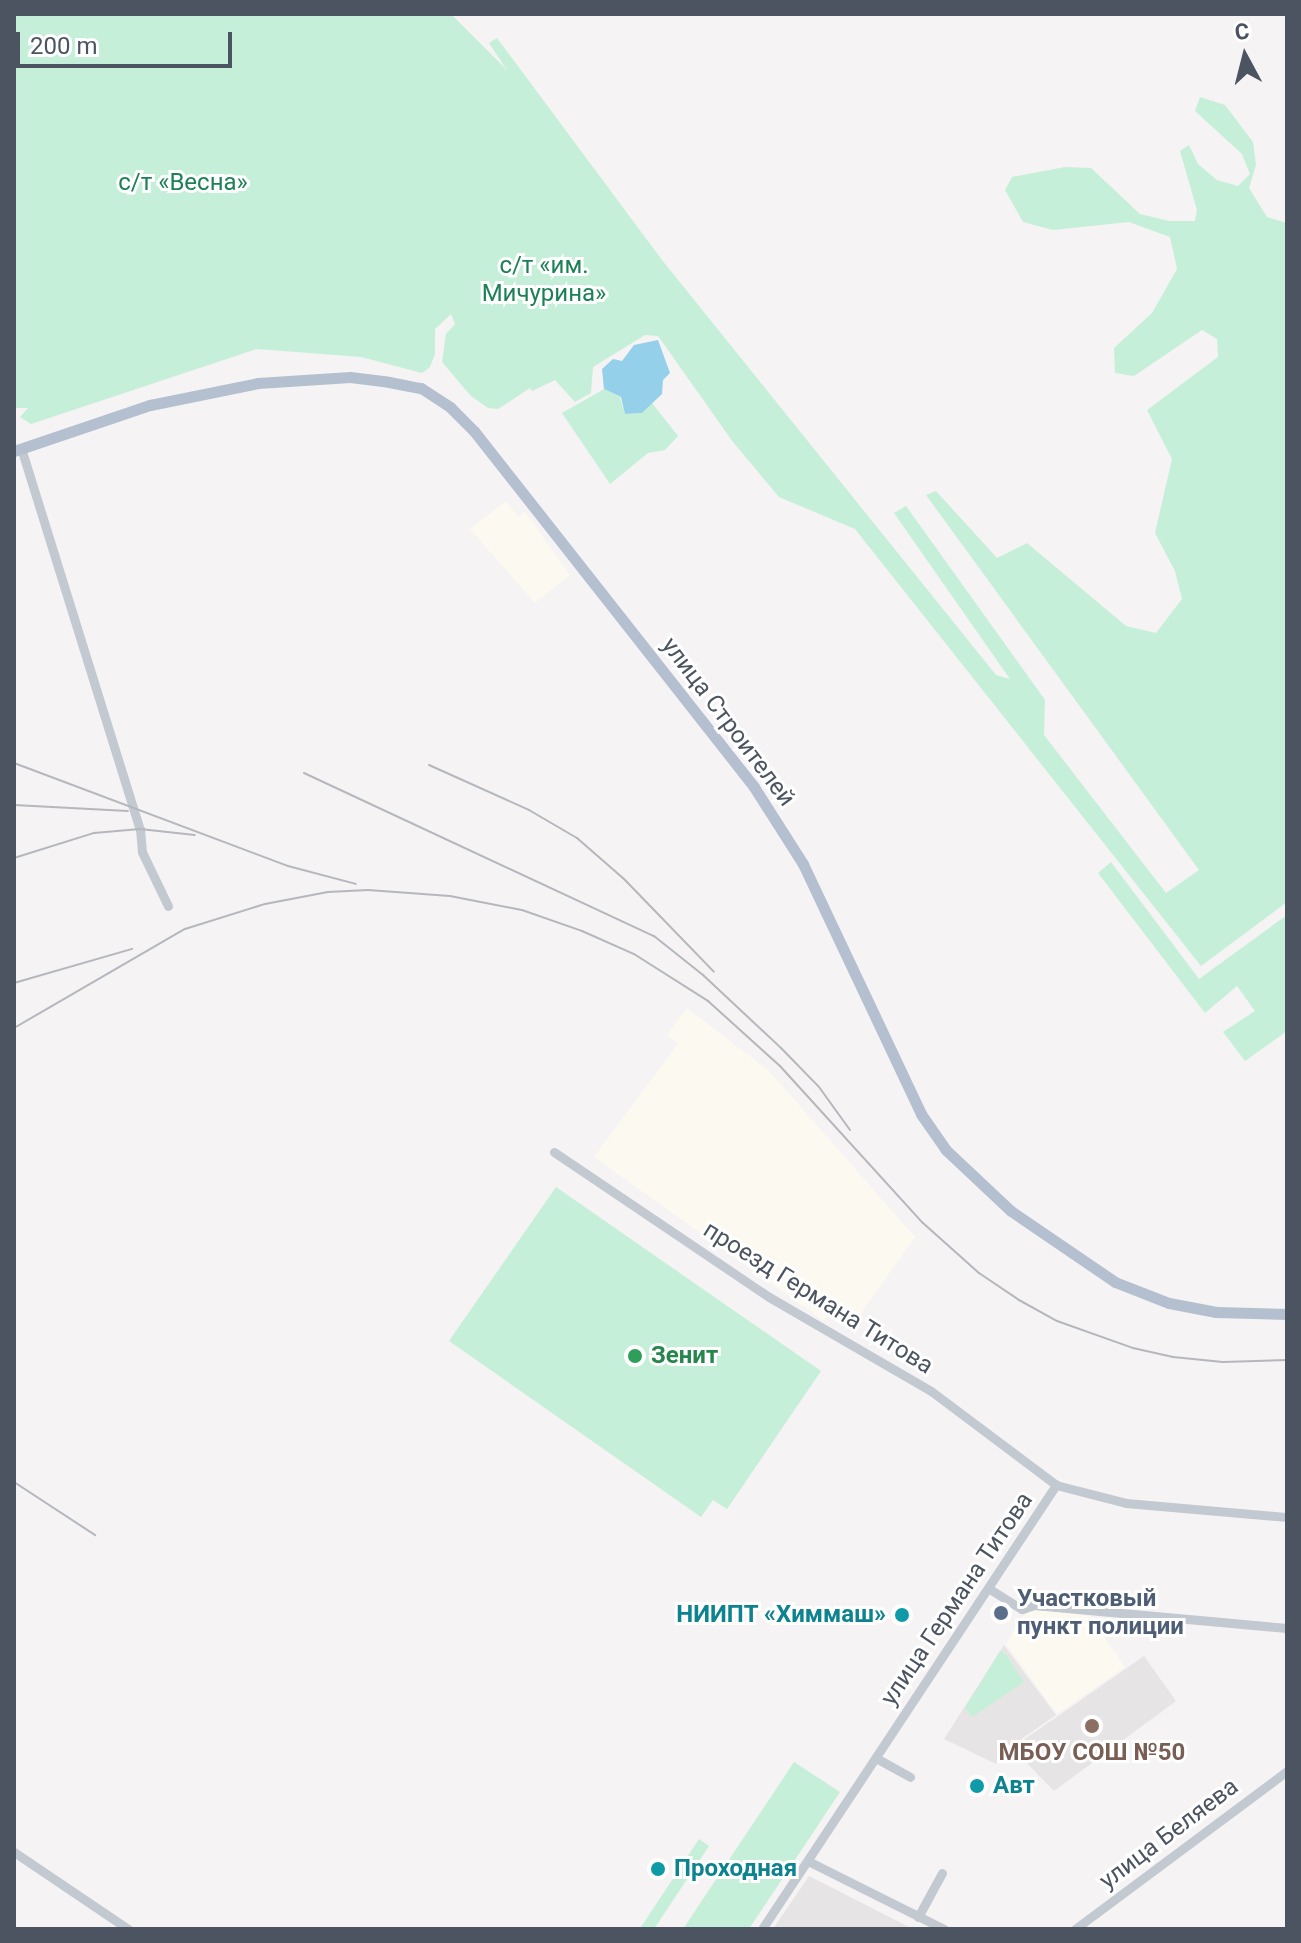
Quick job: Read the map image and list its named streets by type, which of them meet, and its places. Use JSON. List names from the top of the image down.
{
  "streets": {
    "main road": ["улица Строителей"],
    "street": ["проезд Германа Титова", "улица Германа Титова", "улица Беляева"]
  },
  "crossings": [
    ["проезд Германа Титова", "улица Германа Титова"]
  ],
  "parks": ["с/т «Весна»", "с/т «им. Мичурина»"],
  "places": [
    "Зенит",
    "Участковый пункт полиции",
    "НИИПТ «Химмаш»",
    "МБОУ СОШ №50",
    "Авт",
    "Проходная"
  ],
  "scale_bar": "200 m",
  "north": "top"
}
